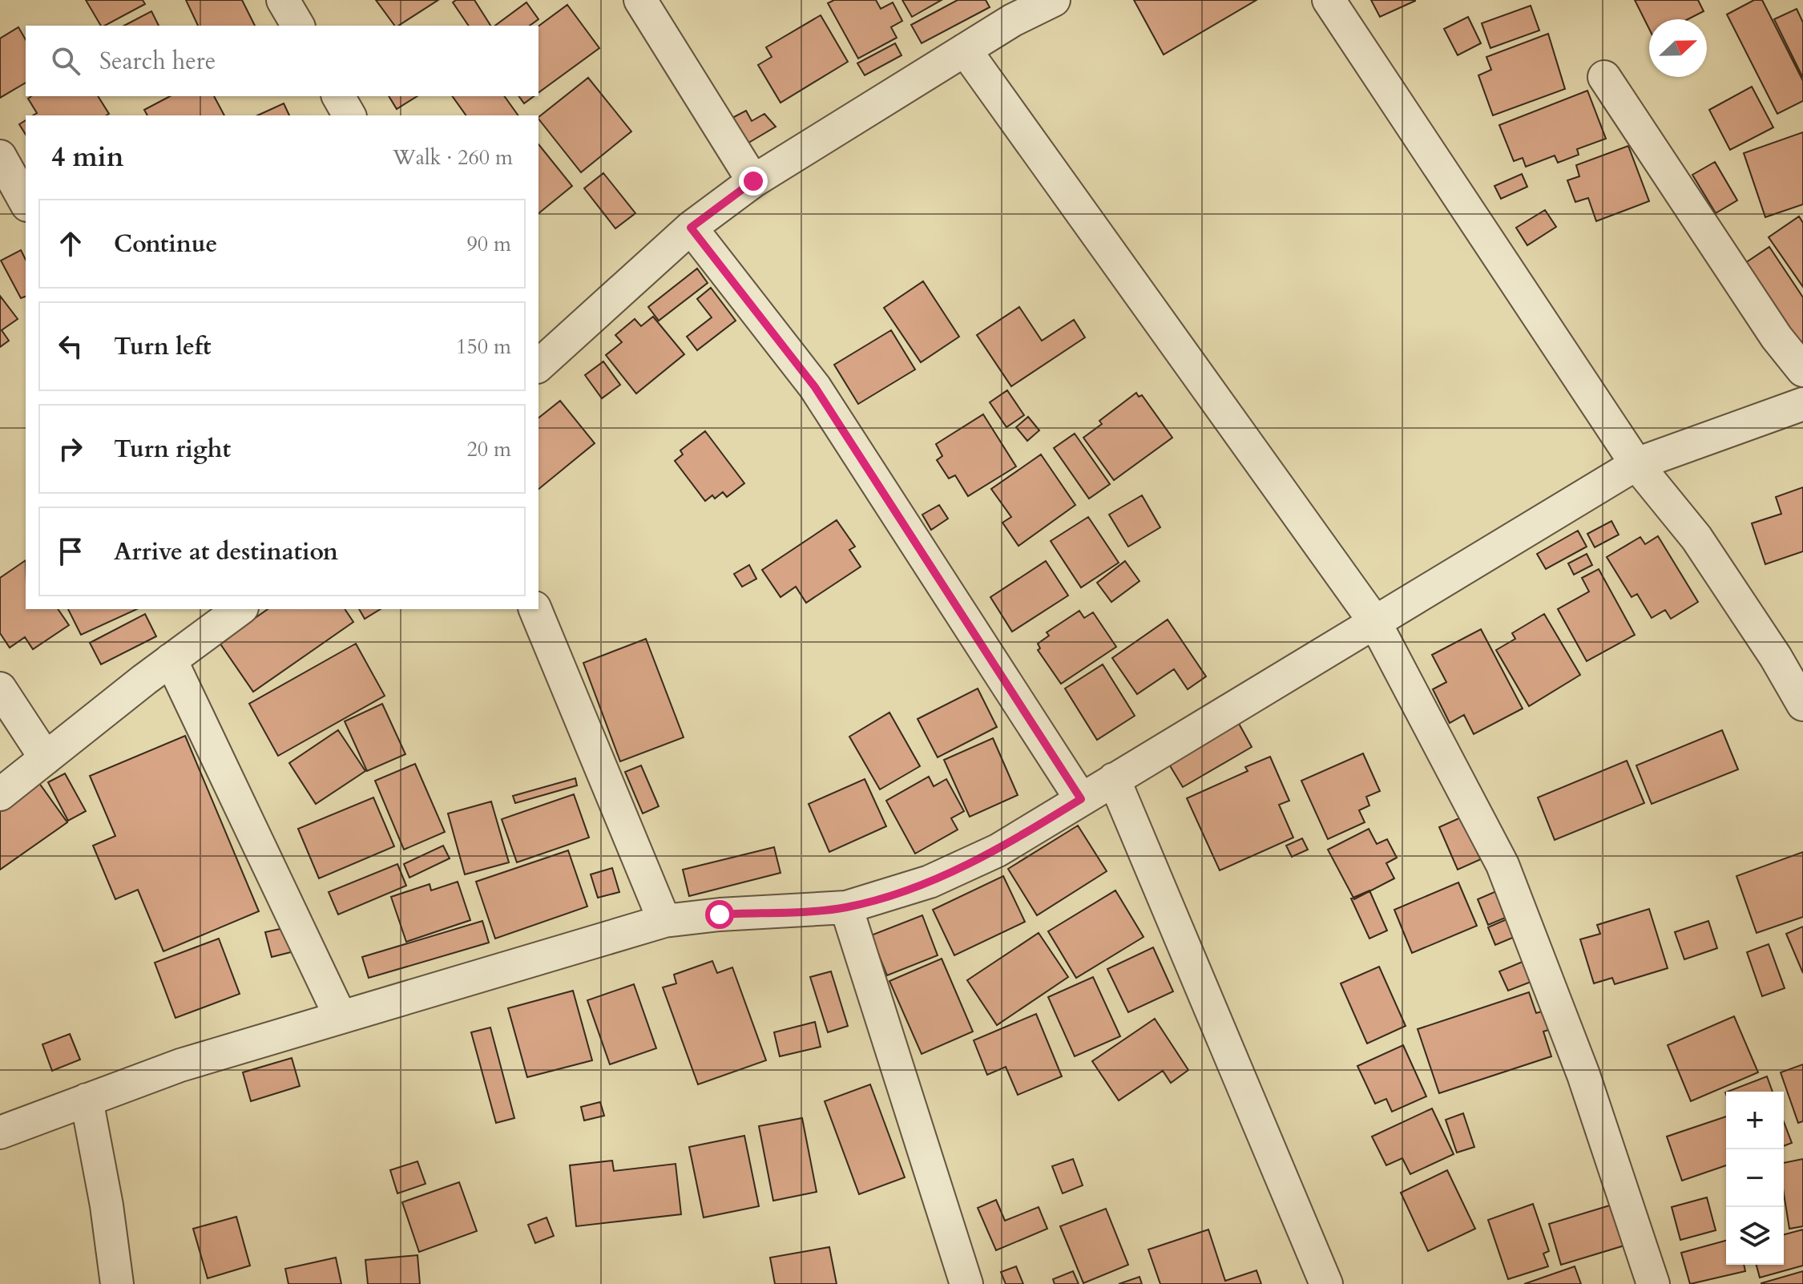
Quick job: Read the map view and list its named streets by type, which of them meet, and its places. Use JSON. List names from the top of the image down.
{
  "north": "right",
  "page": {
    "search": "Search here",
    "heading": ["4 min", "Walk · 260 m"],
    "list": [
      ["Continue", "90 m"],
      ["Turn left", "150 m"],
      ["Turn right", "20 m"],
      "Arrive at destination"
    ],
    "map_buttons": ["+", "−"]
  }
}
